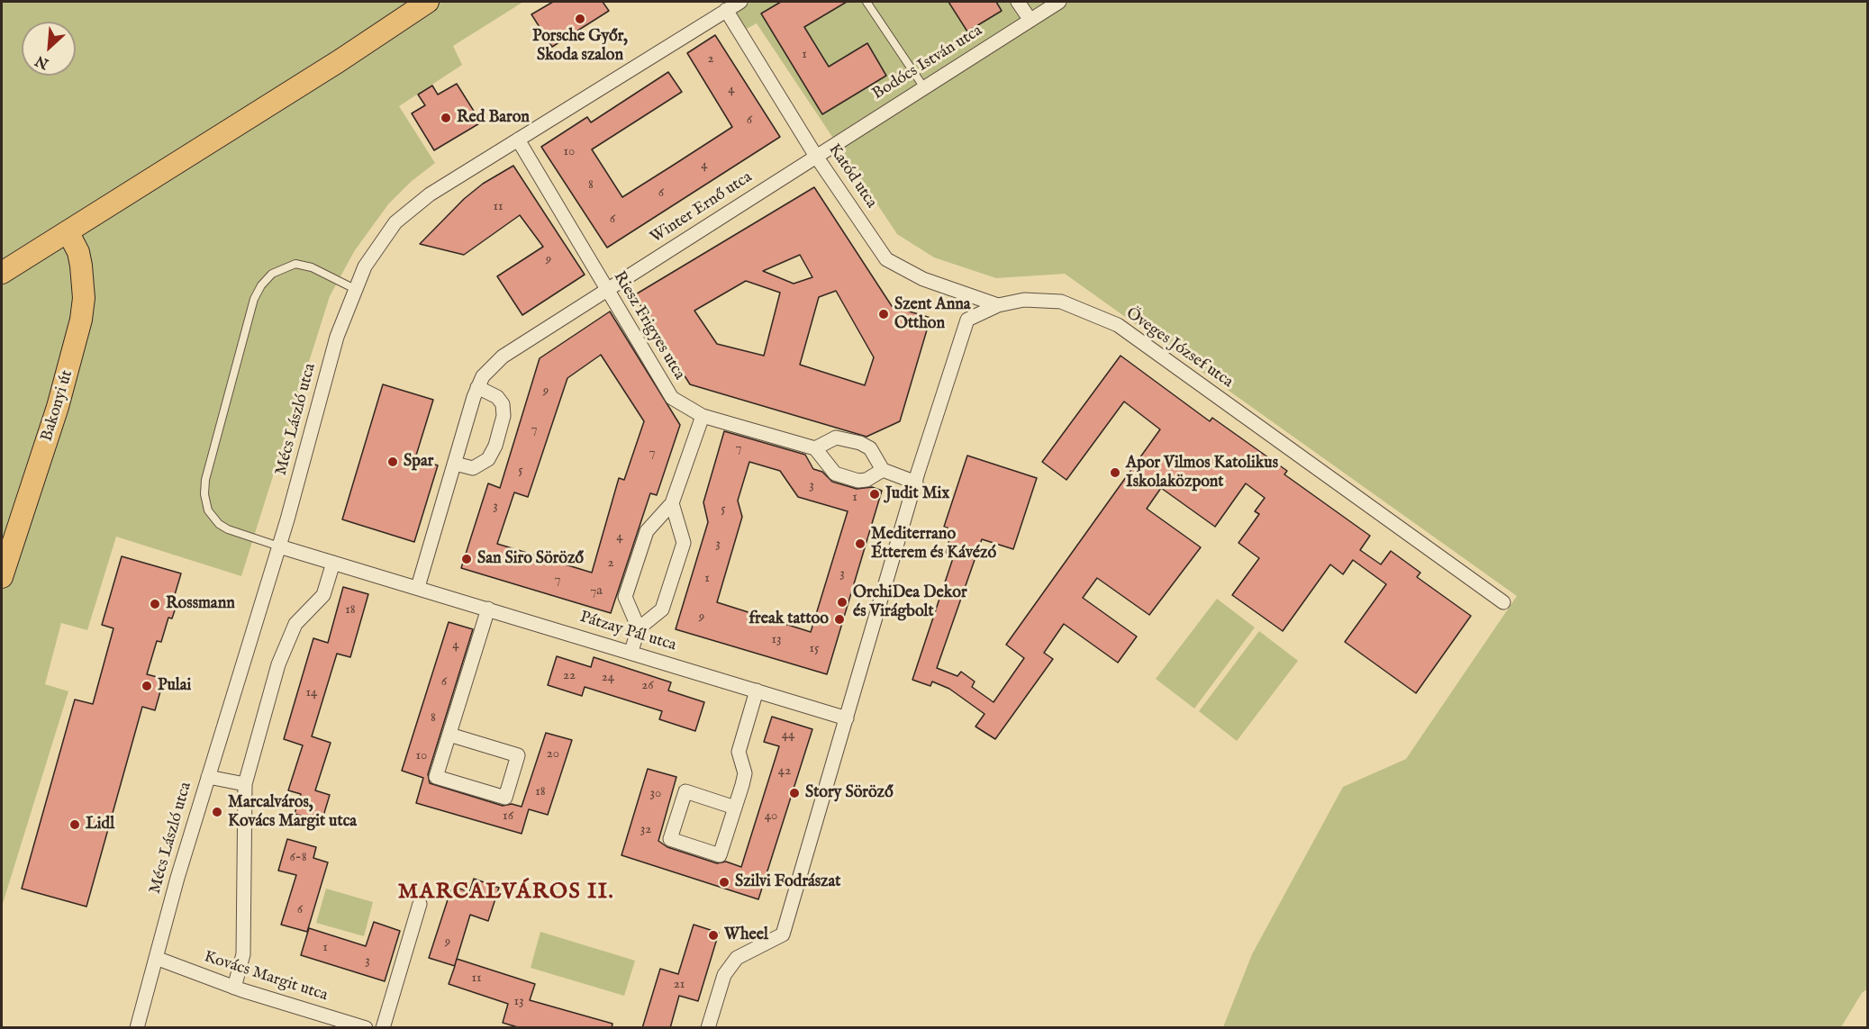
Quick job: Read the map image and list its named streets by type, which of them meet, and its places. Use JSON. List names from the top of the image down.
{
  "streets": {
    "main road": ["Bakonyi út"],
    "street": [
      "Bodócs István utca",
      "Katód utca",
      "Winter Ernő utca",
      "Riesz Frigyes utca",
      "Öveges József utca",
      "Mécs László utca",
      "Pátzay Pál utca",
      "Kovács Margit utca"
    ]
  },
  "crossings": [
    ["Bodócs István utca", "Katód utca"],
    ["Bodócs István utca", "Winter Ernő utca"],
    ["Katód utca", "Winter Ernő utca"],
    ["Katód utca", "Öveges József utca"],
    ["Katód utca", "Mécs László utca"],
    ["Winter Ernő utca", "Riesz Frigyes utca"],
    ["Riesz Frigyes utca", "Mécs László utca"],
    ["Öveges József utca", "Pátzay Pál utca"],
    ["Mécs László utca", "Pátzay Pál utca"],
    ["Mécs László utca", "Kovács Margit utca"]
  ],
  "districts": ["MARCALVÁROS II."],
  "places": [
    "Porsche Győr, Skoda szalon",
    "Red Baron",
    "Szent Anna Otthon",
    "Spar",
    "Apor Vilmos Katolikus Iskolaközpont",
    "Judit Mix",
    "Mediterrano Étterem és Kávézó",
    "San Siro Söröző",
    "OrchiDea Dekor és Virágbolt",
    "Rossmann",
    "freak tattoo",
    "Pulai",
    "Story Söröző",
    "Marcalváros, Kovács Margit utca",
    "Lidl",
    "Szilvi Fodrászat",
    "Wheel"
  ],
  "house_numbers": [
    "1",
    "2",
    "4",
    "6",
    "10",
    "4",
    "8",
    "6",
    "11",
    "6",
    "9",
    "9",
    "7",
    "7",
    "7",
    "5",
    "3",
    "1",
    "3",
    "5",
    "4",
    "3",
    "2",
    "3",
    "1",
    "7",
    "7a",
    "18",
    "9",
    "13",
    "4",
    "15",
    "22",
    "24",
    "6",
    "26",
    "14",
    "8",
    "44",
    "20",
    "10",
    "42",
    "18",
    "30",
    "16",
    "40",
    "32",
    "6-8",
    "6",
    "9",
    "1",
    "3",
    "11",
    "21",
    "13"
  ],
  "north": "bottom left"
}
